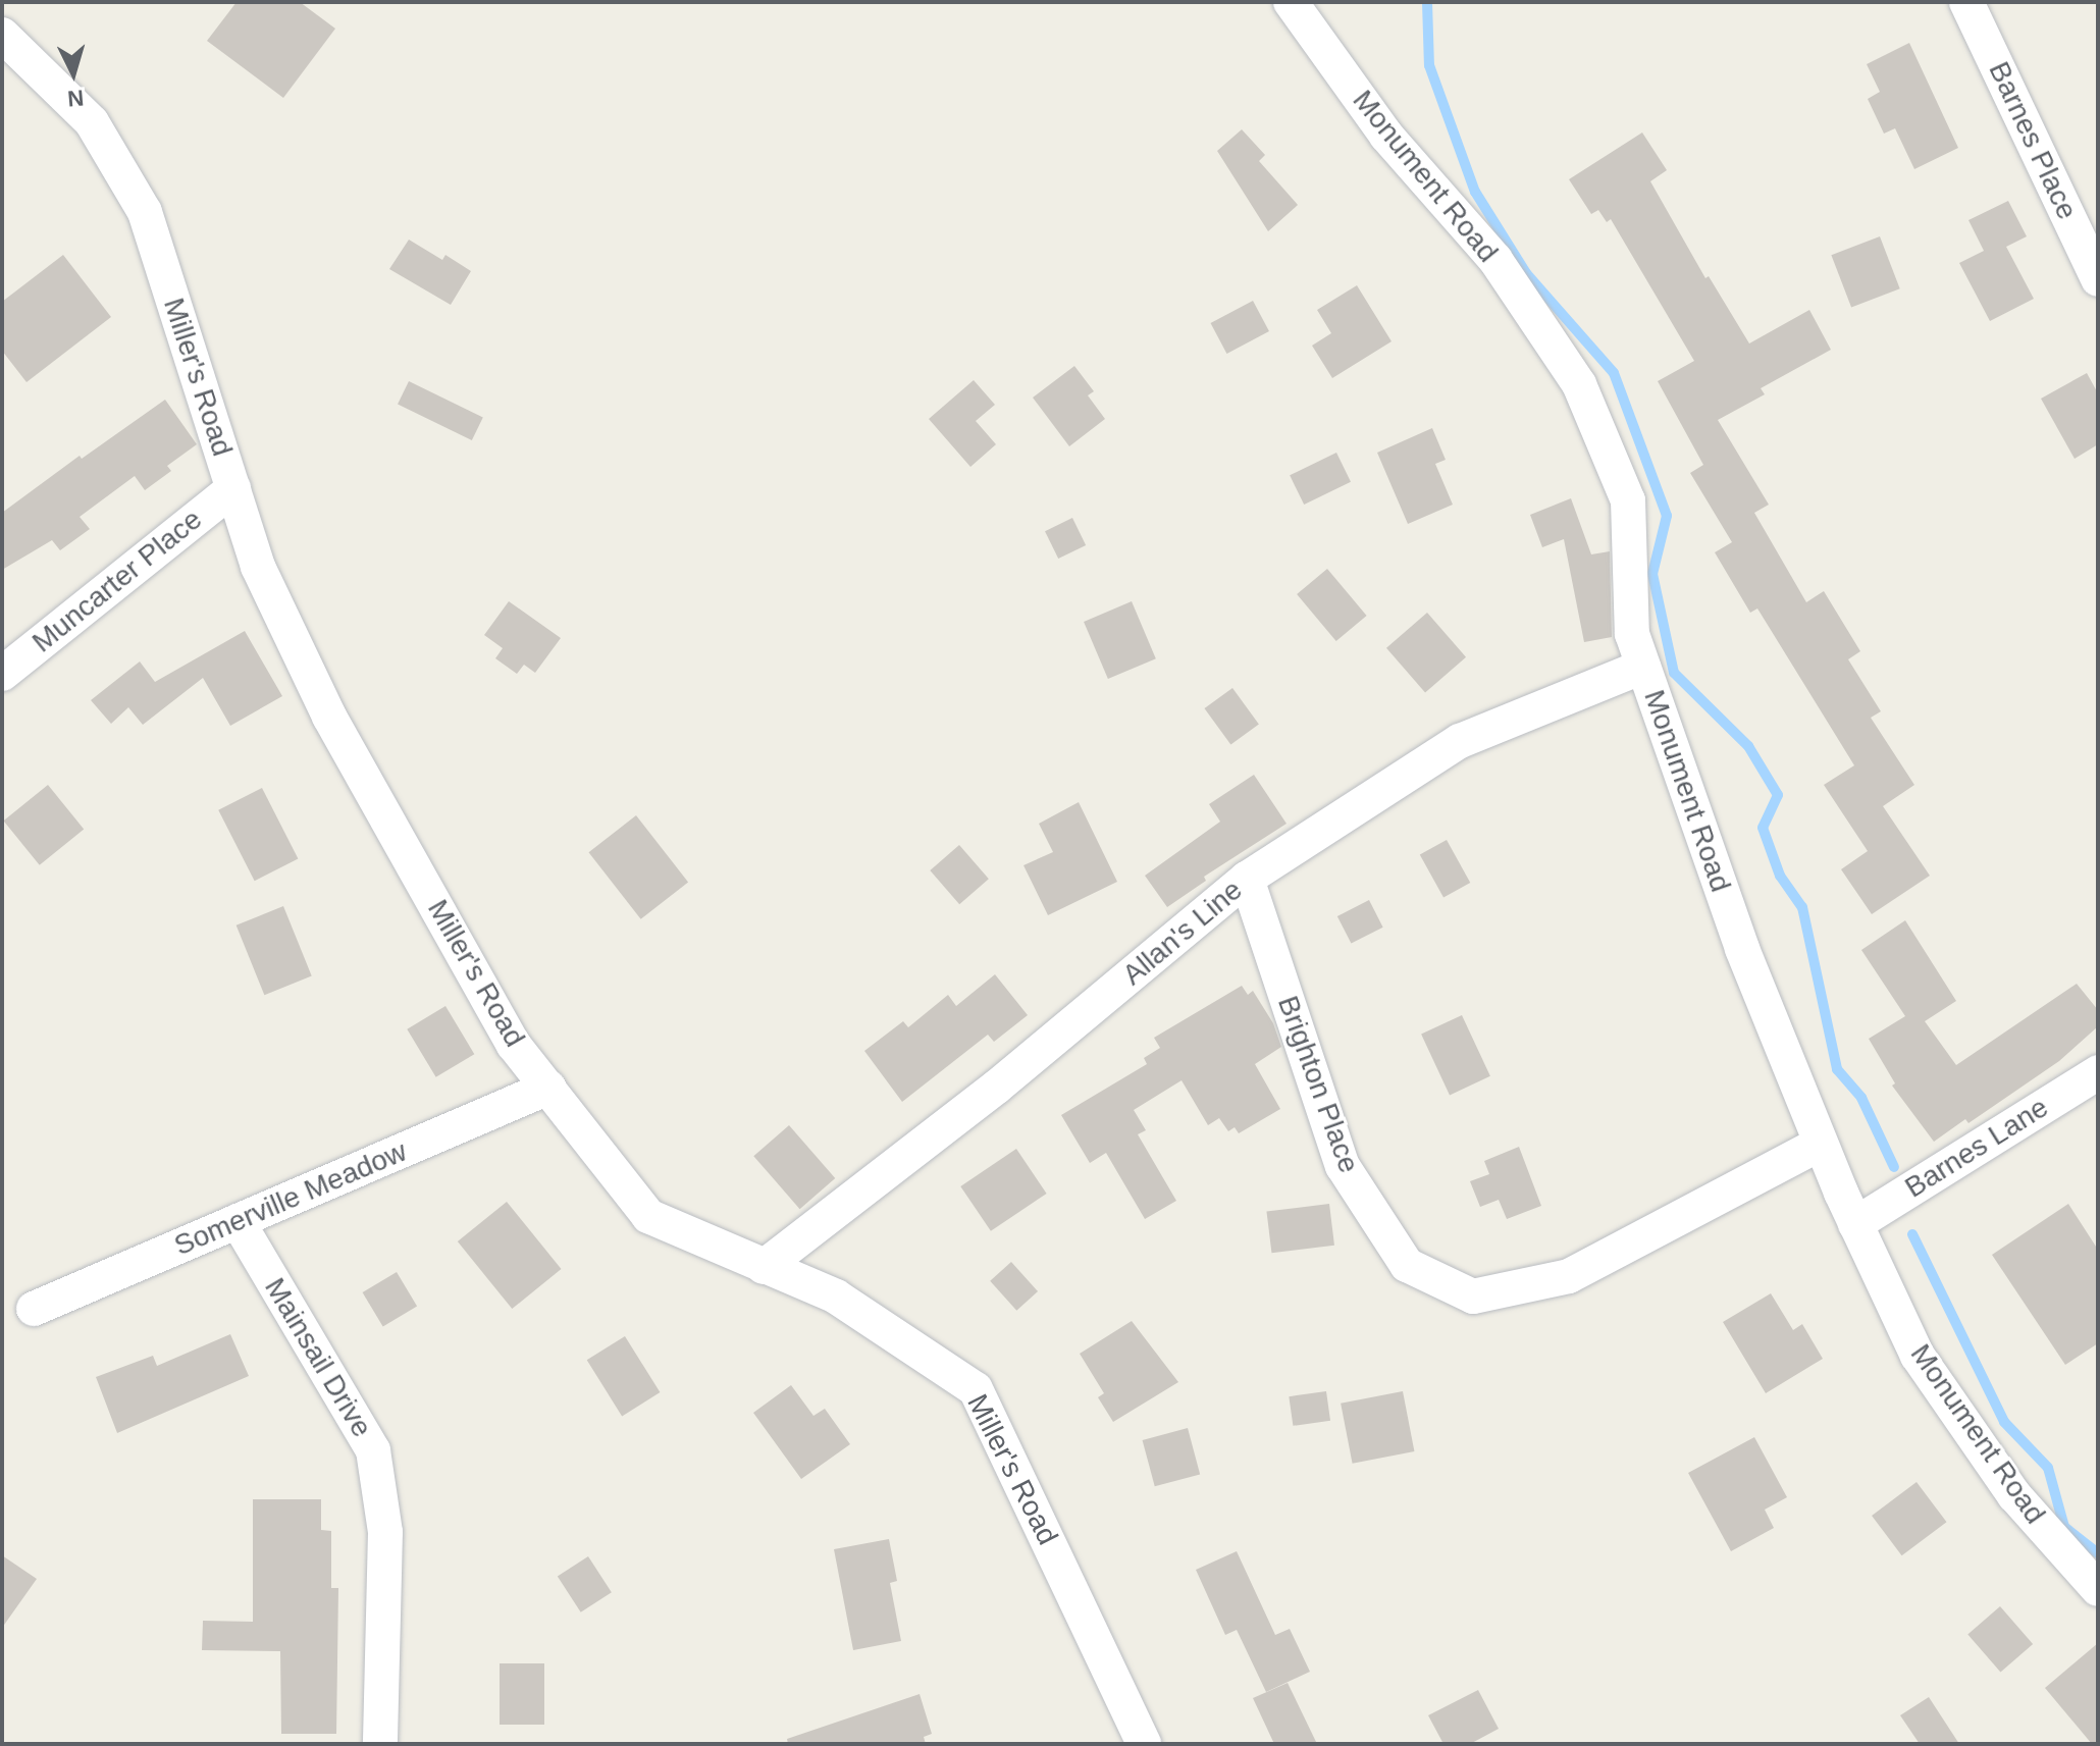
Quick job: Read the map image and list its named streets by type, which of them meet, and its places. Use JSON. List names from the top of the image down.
{
  "streets": {
    "street": [
      "Barnes Place",
      "Monument Road",
      "Miller's Road",
      "Muncarter Place",
      "Allan's Line",
      "Brighton Place",
      "Barnes Lane",
      "Somerville Meadow",
      "Mainsail Drive"
    ]
  },
  "crossings": [
    ["Monument Road", "Allan's Line"],
    ["Monument Road", "Brighton Place"],
    ["Monument Road", "Barnes Lane"],
    ["Miller's Road", "Muncarter Place"],
    ["Miller's Road", "Allan's Line"],
    ["Miller's Road", "Somerville Meadow"],
    ["Allan's Line", "Brighton Place"],
    ["Somerville Meadow", "Mainsail Drive"]
  ],
  "north": "bottom"
}
